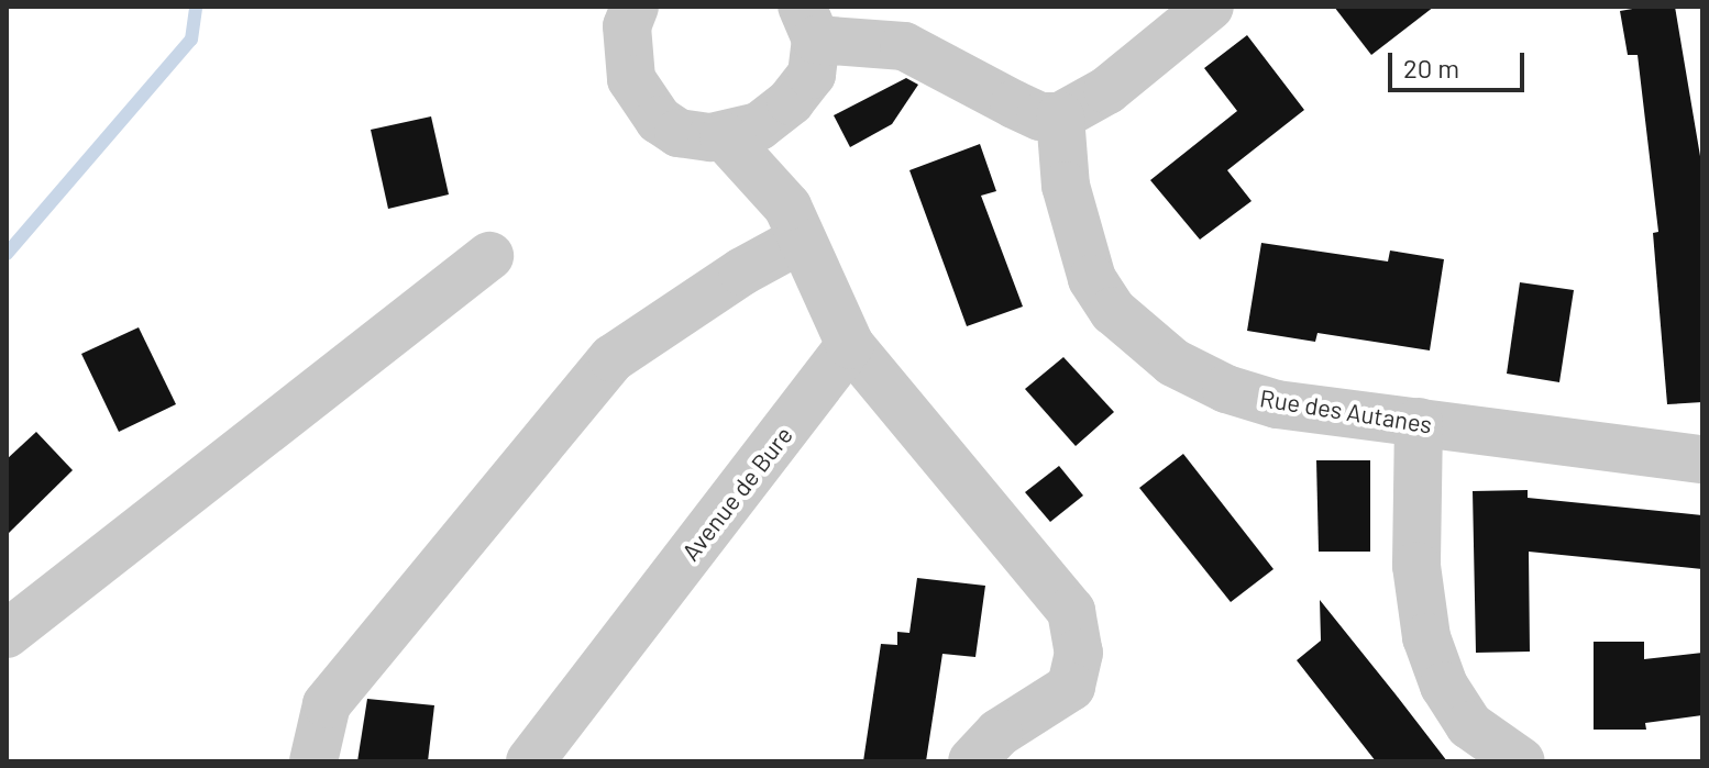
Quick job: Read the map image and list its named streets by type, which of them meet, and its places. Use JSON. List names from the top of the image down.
{
  "streets": {
    "street": ["Rue des Autanes", "Avenue de Bure"]
  },
  "scale_bar": "20 m"
}
